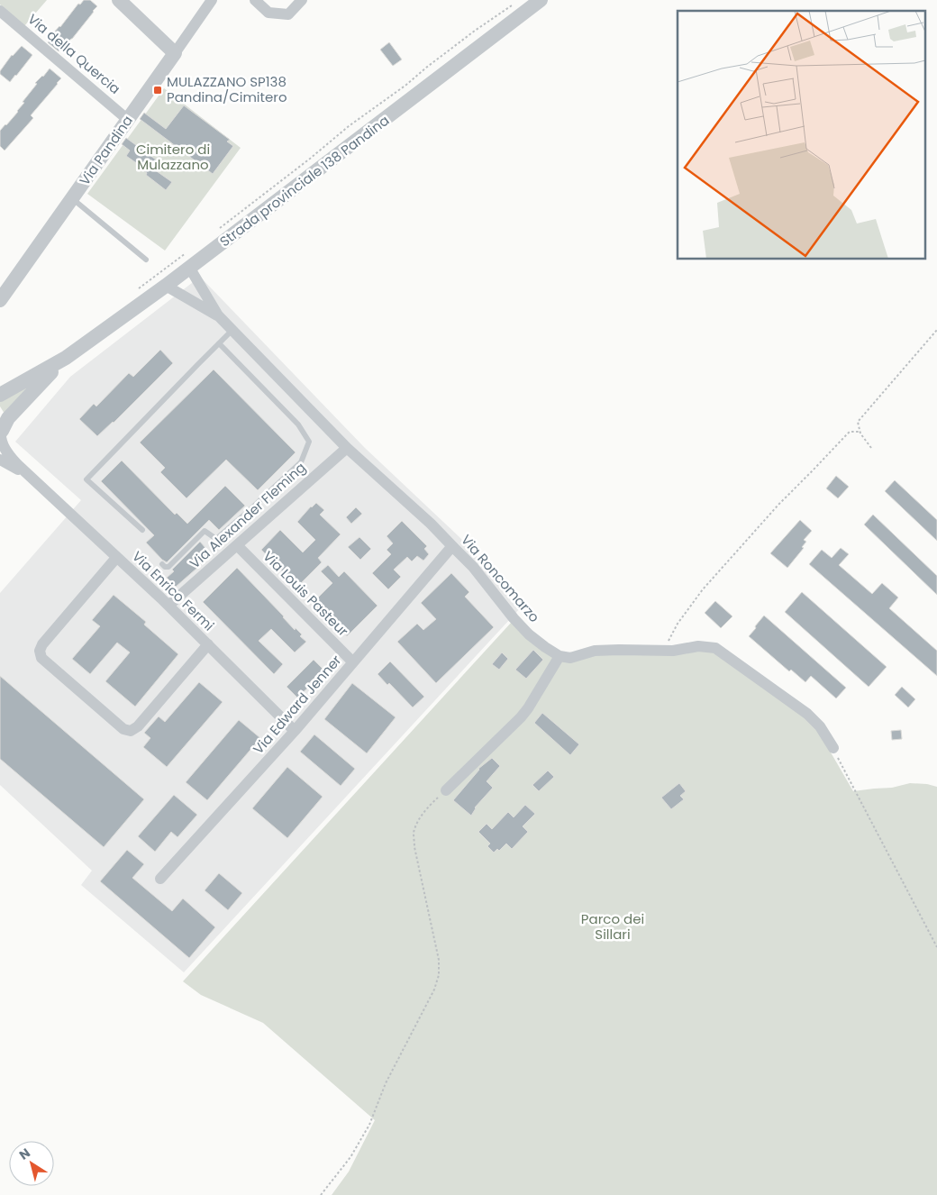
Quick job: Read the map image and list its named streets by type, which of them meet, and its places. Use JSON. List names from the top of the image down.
{
  "streets": {
    "street": [
      "Via della Quercia",
      "Via Pandina",
      "Strada provinciale 138 Pandina",
      "Via Alexander Fleming",
      "Via Roncomarzo",
      "Via Enrico Fermi",
      "Via Louis Pasteur",
      "Via Edward Jenner"
    ]
  },
  "crossings": [
    ["Via della Quercia", "Via Pandina"],
    ["Strada provinciale 138 Pandina", "Via Roncomarzo"],
    ["Via Alexander Fleming", "Via Roncomarzo"],
    ["Via Alexander Fleming", "Via Enrico Fermi"],
    ["Via Alexander Fleming", "Via Louis Pasteur"],
    ["Via Roncomarzo", "Via Edward Jenner"],
    ["Via Enrico Fermi", "Via Edward Jenner"],
    ["Via Louis Pasteur", "Via Edward Jenner"]
  ],
  "parks": ["Cimitero di Mulazzano", "Parco dei Sillari"],
  "places": {
    "transit": ["MULAZZANO SP138 Pandina/Cimitero"]
  },
  "north": "top left"
}
